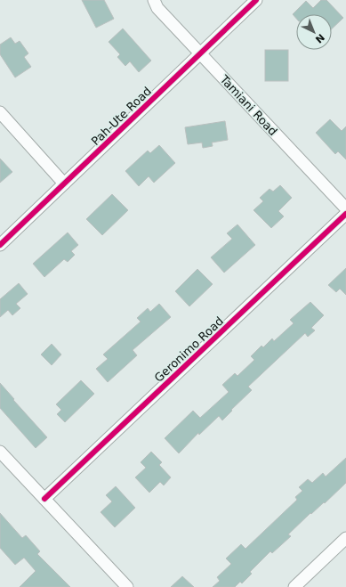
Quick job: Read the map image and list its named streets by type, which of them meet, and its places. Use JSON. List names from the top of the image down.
{
  "streets": {
    "street": ["Tamiani Road", "Pah-Ute Road", "Geronimo Road"]
  },
  "crossings": [
    ["Tamiani Road", "Pah-Ute Road"]
  ],
  "north": "bottom right"
}
